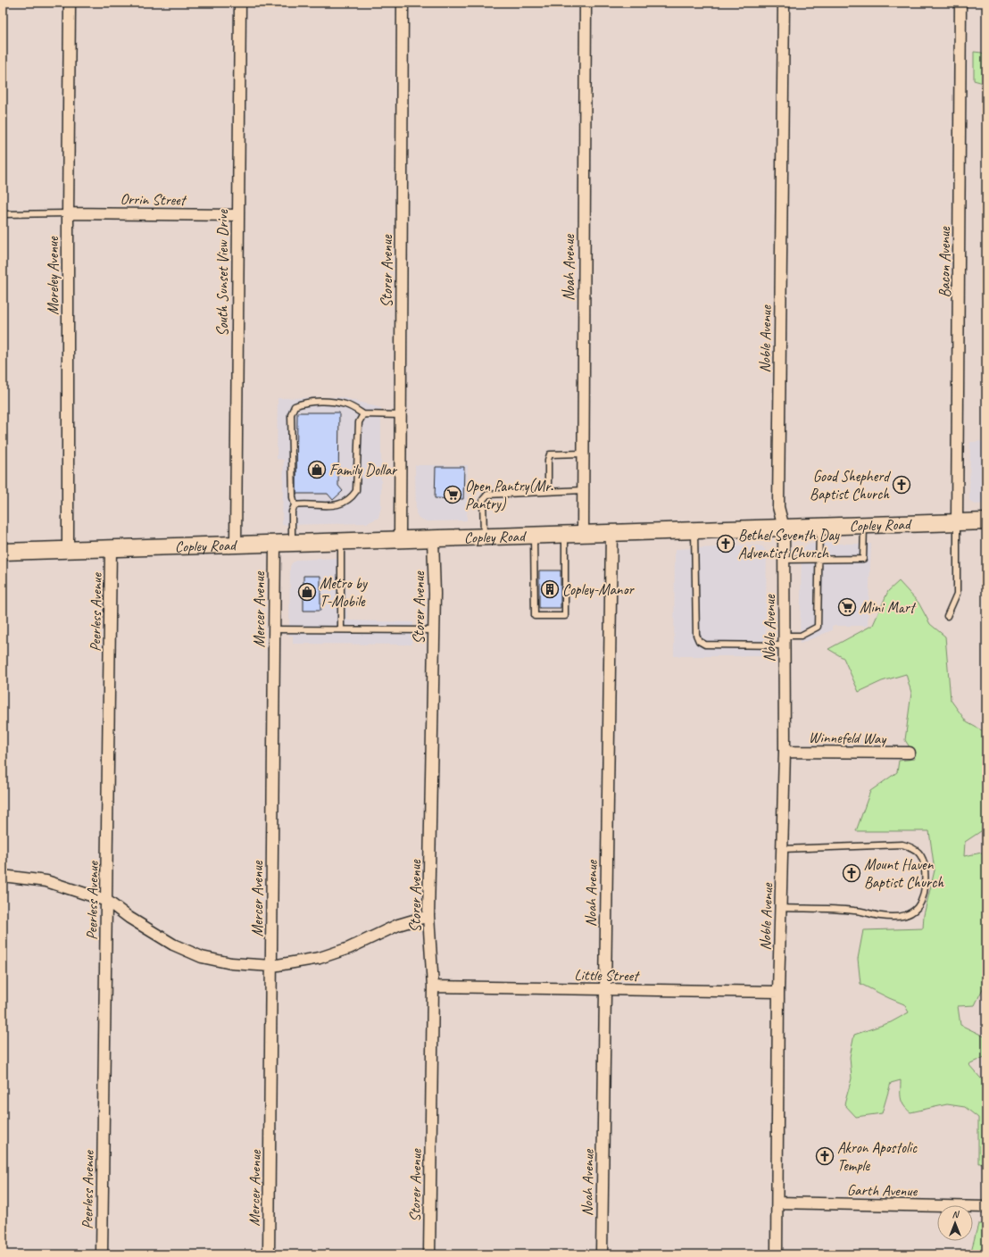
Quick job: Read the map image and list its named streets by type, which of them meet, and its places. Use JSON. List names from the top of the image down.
{
  "streets": {
    "main road": ["Copley Road"],
    "street": [
      "Orrin Street",
      "Bacon Avenue",
      "Noah Avenue",
      "Storer Avenue",
      "South Sunset View Drive",
      "Moreley Avenue",
      "Noble Avenue",
      "Mercer Avenue",
      "Peerless Avenue",
      "Winnefeld Way",
      "Little Street",
      "Garth Avenue"
    ]
  },
  "crossings": [
    ["Orrin Street", "South Sunset View Drive"],
    ["Orrin Street", "Moreley Avenue"],
    ["Bacon Avenue", "Copley Road"],
    ["Noah Avenue", "Copley Road"],
    ["Noah Avenue", "Little Street"],
    ["Storer Avenue", "Copley Road"],
    ["Storer Avenue", "Little Street"],
    ["South Sunset View Drive", "Copley Road"],
    ["Moreley Avenue", "Copley Road"],
    ["Noble Avenue", "Copley Road"],
    ["Noble Avenue", "Winnefeld Way"],
    ["Noble Avenue", "Little Street"],
    ["Noble Avenue", "Garth Avenue"],
    ["Copley Road", "Mercer Avenue"],
    ["Copley Road", "Peerless Avenue"]
  ],
  "places": {
    "shop": ["Family Dollar", "Metro by T-Mobile"],
    "church": [
      "Good Shepherd Baptist Church",
      "Bethel Seventh Day Adventist Church",
      "Mount Haven Baptist Church",
      "Akron Apostolic Temple"
    ],
    "supermarket": ["Open Pantry(Mr. Pantry)", "Mini Mart"],
    "building": ["Copley-Manor"]
  },
  "north": "top"
}
